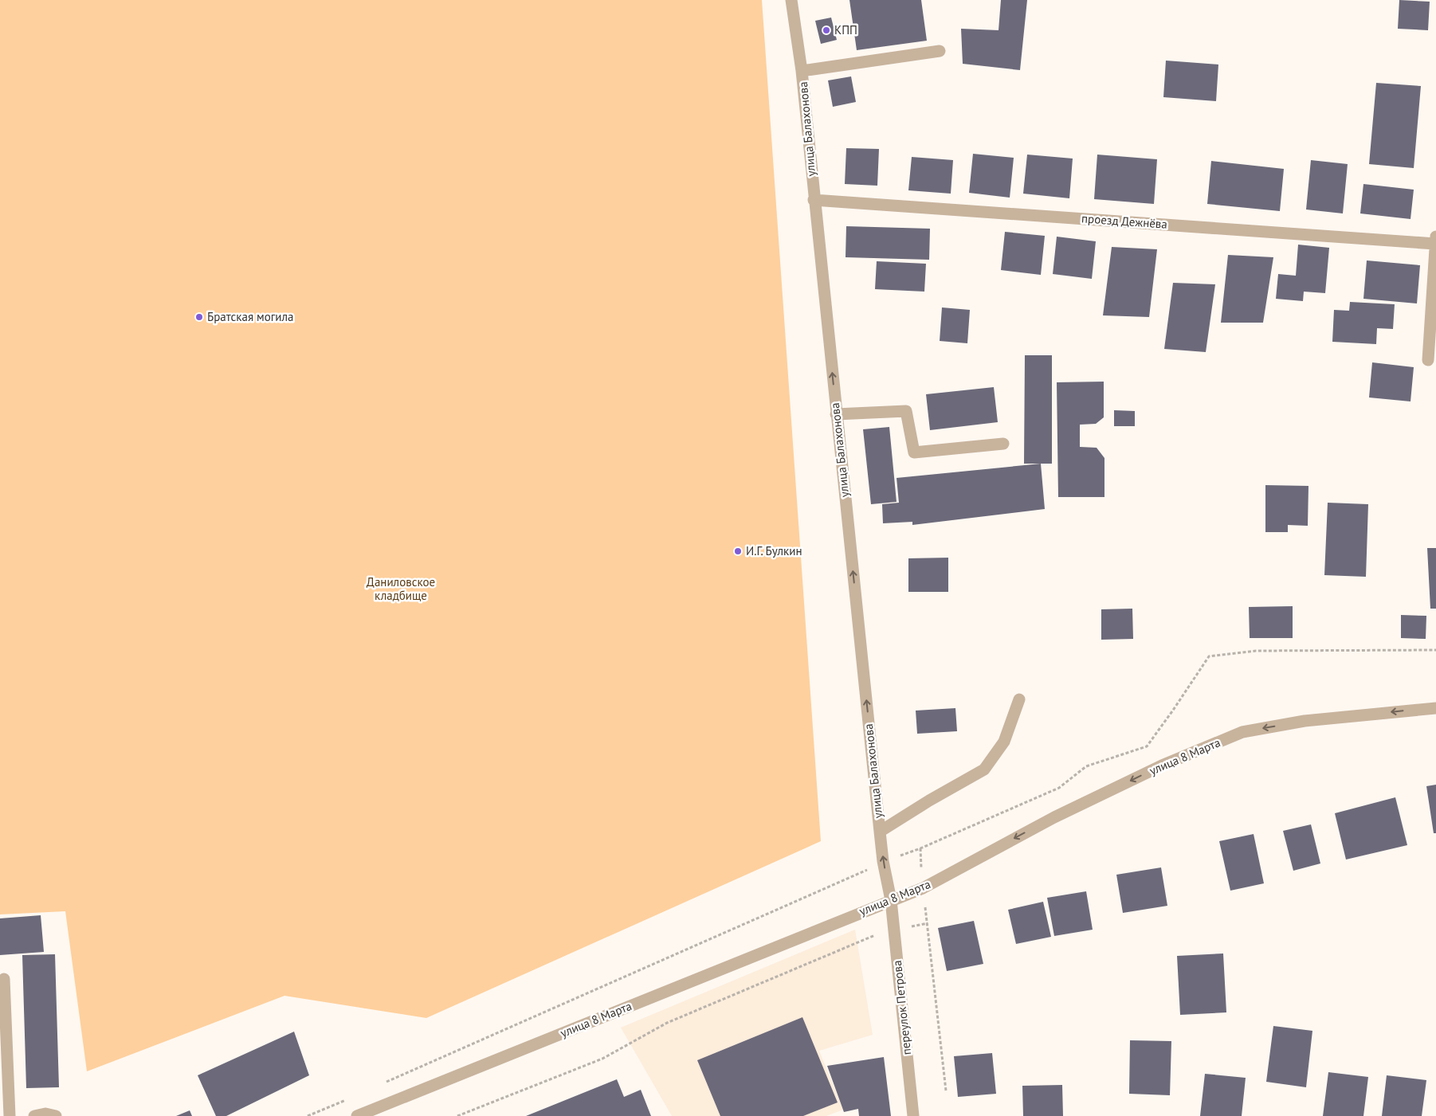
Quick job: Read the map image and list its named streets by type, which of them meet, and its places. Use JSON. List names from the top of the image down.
{
  "streets": {
    "street": [
      "улица Балахонова",
      "проезд Дежнёва",
      "улица 8 Марта",
      "переулок Петрова"
    ]
  },
  "crossings": [
    ["улица Балахонова", "проезд Дежнёва"],
    ["улица Балахонова", "улица 8 Марта"],
    ["улица Балахонова", "переулок Петрова"],
    ["улица 8 Марта", "переулок Петрова"]
  ],
  "one_way": ["улица Балахонова", "улица 8 Марта"],
  "parks": ["Даниловское кладбище"],
  "places": ["КПП", "Братская могила", "И.Г. Булкин"]
}
